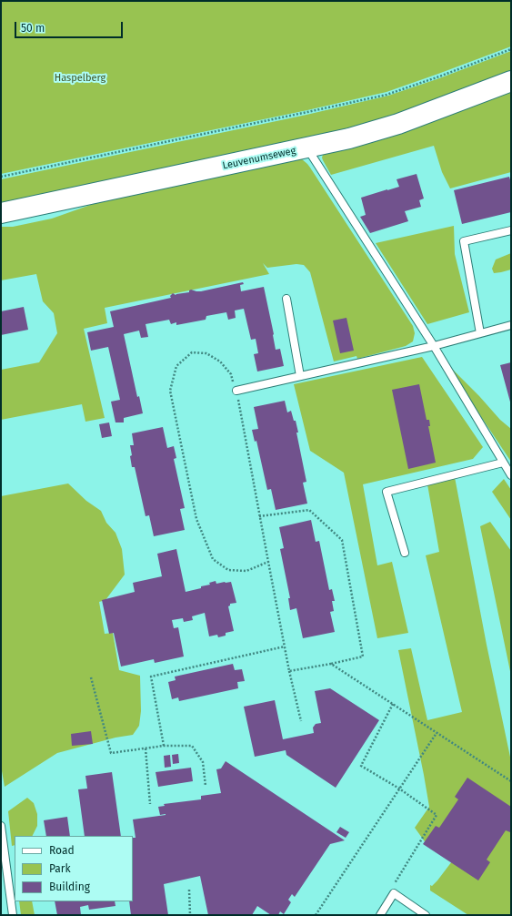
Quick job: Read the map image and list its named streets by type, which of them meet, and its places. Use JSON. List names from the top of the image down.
{
  "streets": {
    "main road": ["Leuvenumseweg"]
  },
  "parks": ["Haspelberg"],
  "legend": ["Road", "Park", "Building"],
  "scale_bar": "50 m"
}
